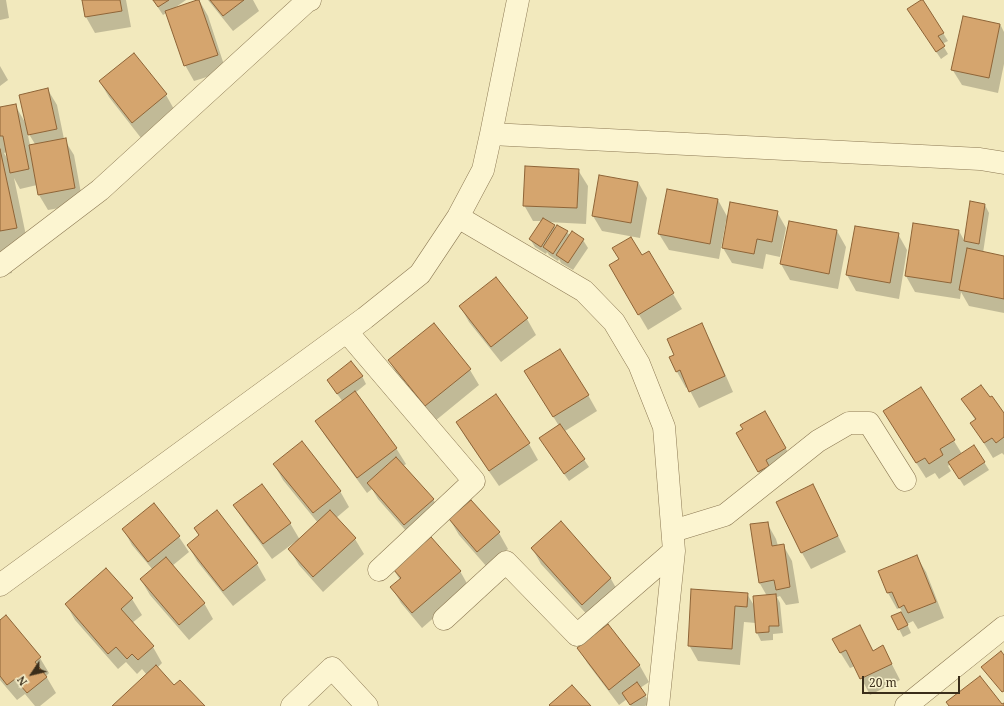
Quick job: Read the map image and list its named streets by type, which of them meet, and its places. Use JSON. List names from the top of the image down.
{
  "scale_bar": "20 m",
  "north": "bottom left"
}
